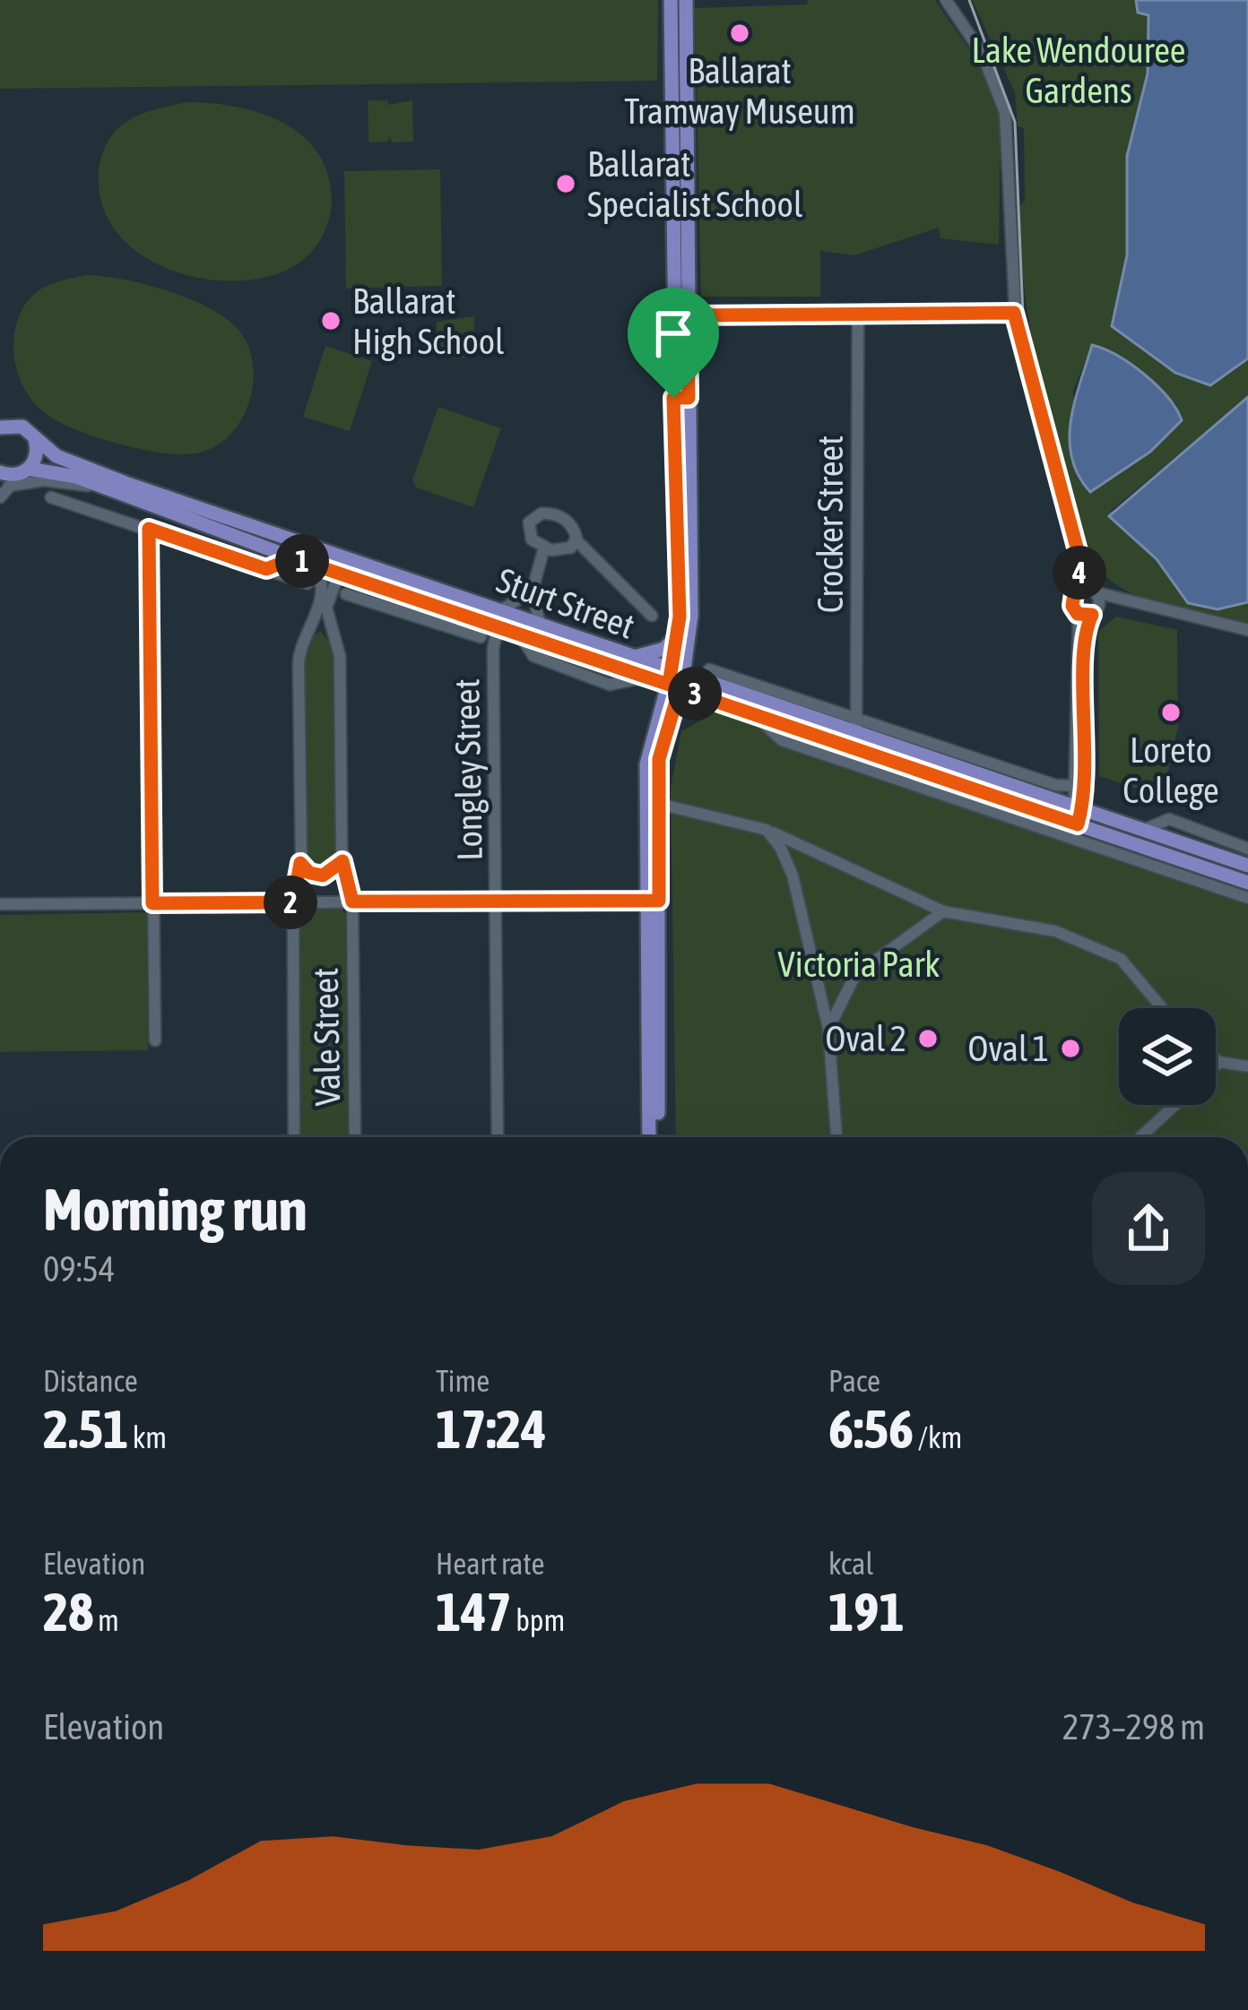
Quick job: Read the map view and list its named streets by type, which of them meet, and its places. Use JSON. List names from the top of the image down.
{
  "streets": {
    "main road": ["Sturt Street"],
    "street": ["Crocker Street", "Longley Street", "Vale Street"]
  },
  "crossings": [
    ["Crocker Street", "Sturt Street"],
    ["Sturt Street", "Longley Street"],
    ["Sturt Street", "Vale Street"]
  ],
  "parks": ["Lake Wendouree Gardens", "Victoria Park"],
  "places": [
    "Ballarat Tramway Museum",
    "Ballarat Specialist School",
    "Ballarat High School",
    "Loreto College",
    "Oval 2",
    "Oval 1"
  ],
  "page": {
    "pins": [
      "1",
      "4",
      "3",
      "2"
    ],
    "heading": ["Morning run", "09:54"],
    "stats": [
      ["Distance", "2.51 km"],
      ["Time", "17:24"],
      ["Pace", "6:56 /km"],
      ["Elevation", "28 m"],
      ["Heart rate", "147 bpm"],
      ["kcal", "191"]
    ],
    "chart": ["Elevation", "273–298 m"]
  }
}
